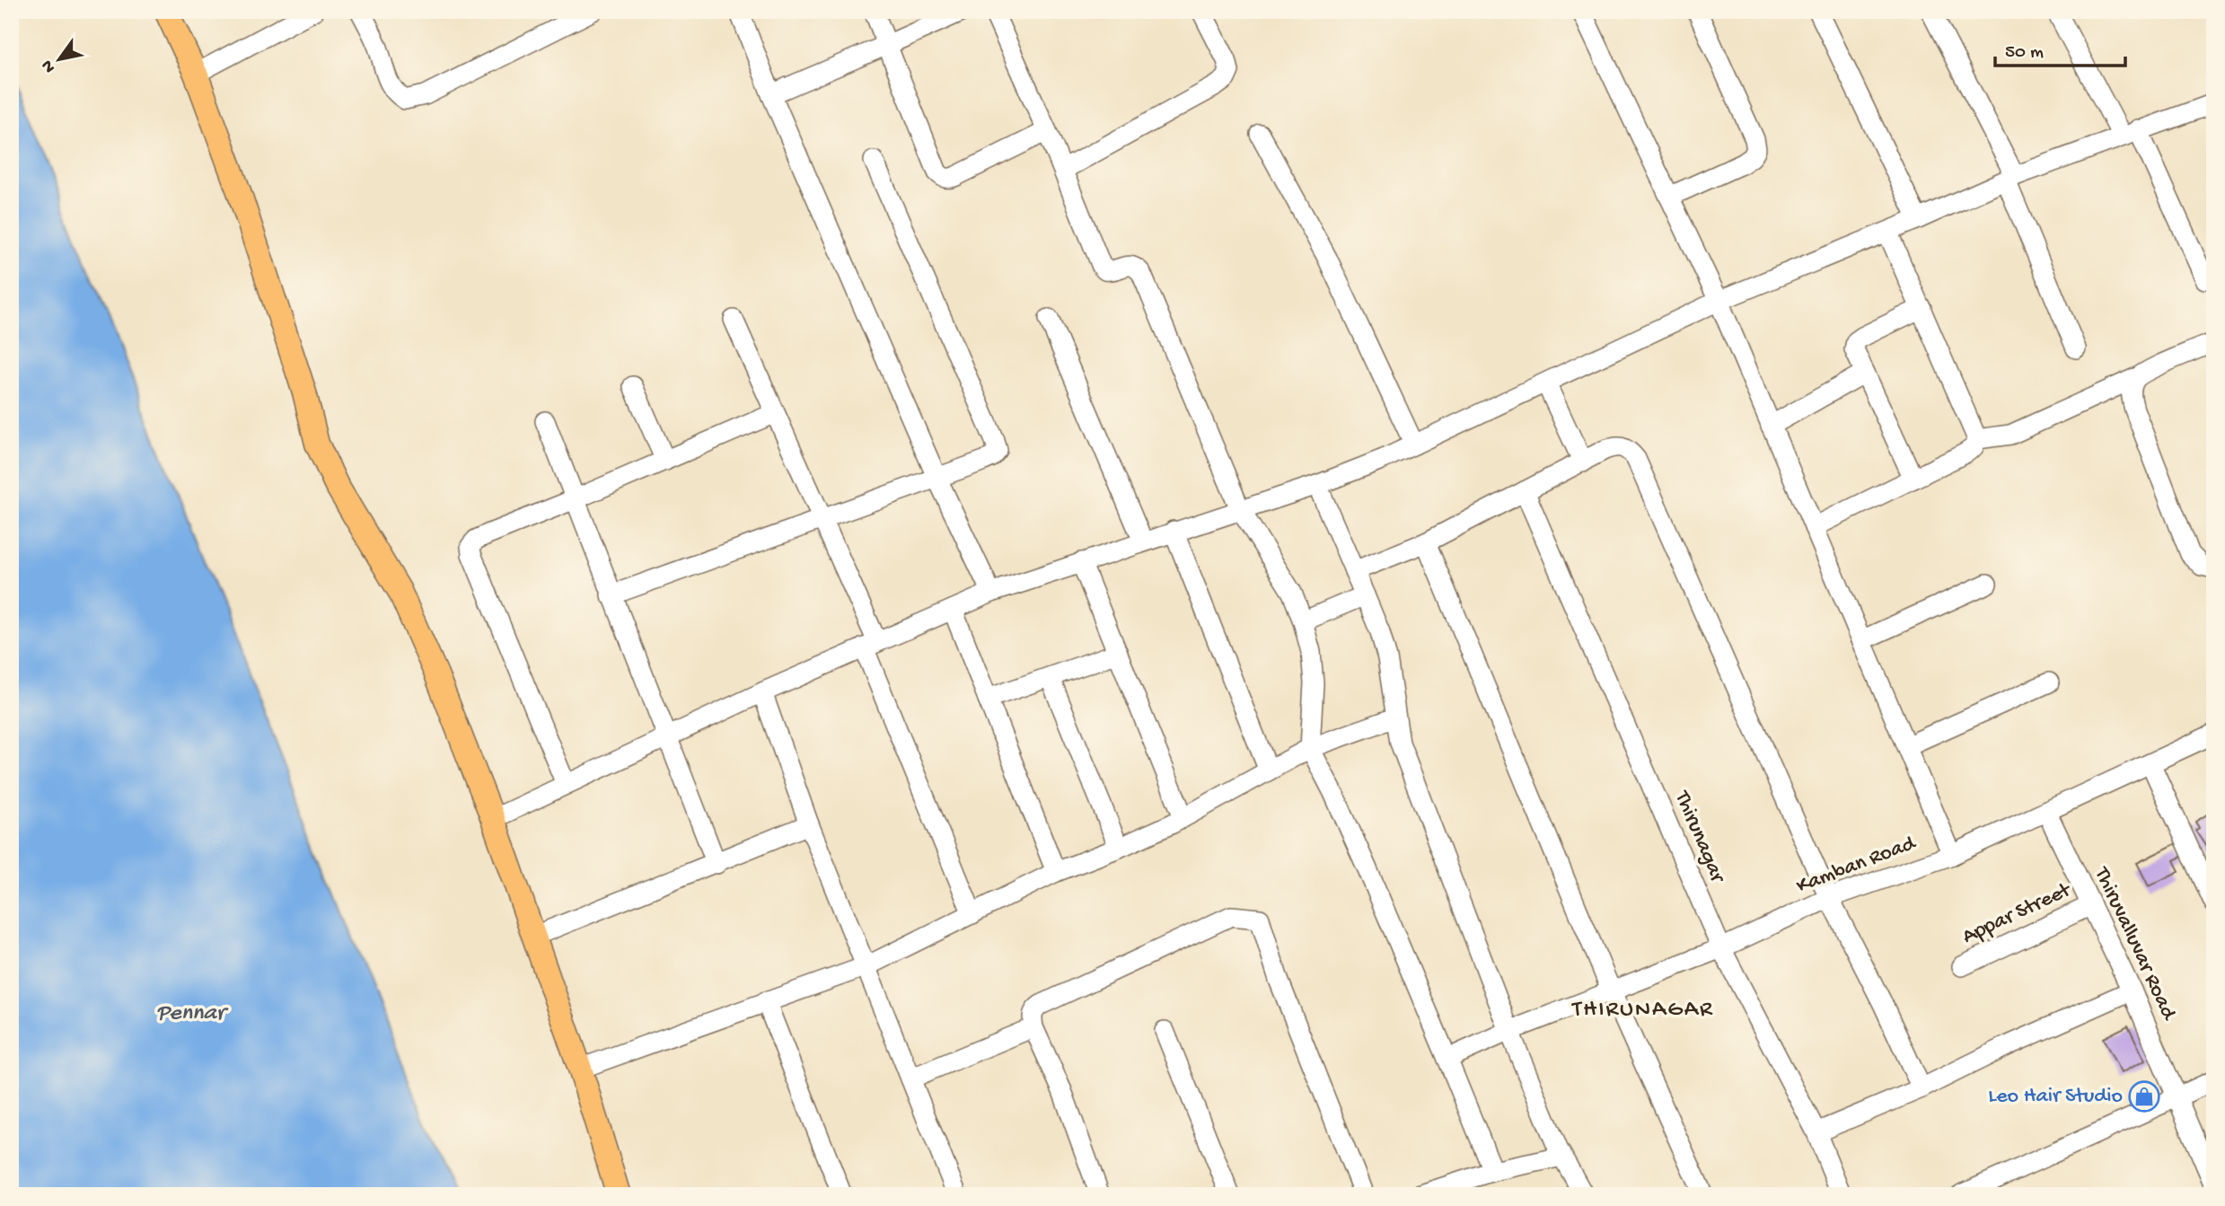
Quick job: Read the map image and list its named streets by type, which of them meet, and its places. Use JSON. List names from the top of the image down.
{
  "streets": {
    "street": [
      "Thirunagar",
      "Kamban Road",
      "Appar Street",
      "Thiruvalluvar Road"
    ]
  },
  "crossings": [
    ["Thirunagar", "Kamban Road"],
    ["Kamban Road", "Thiruvalluvar Road"],
    ["Appar Street", "Thiruvalluvar Road"]
  ],
  "districts": ["THIRUNAGAR"],
  "water": ["Pennar"],
  "places": {
    "shop": ["Leo Hair Studio"]
  },
  "scale_bar": "50 m",
  "north": "bottom left"
}
